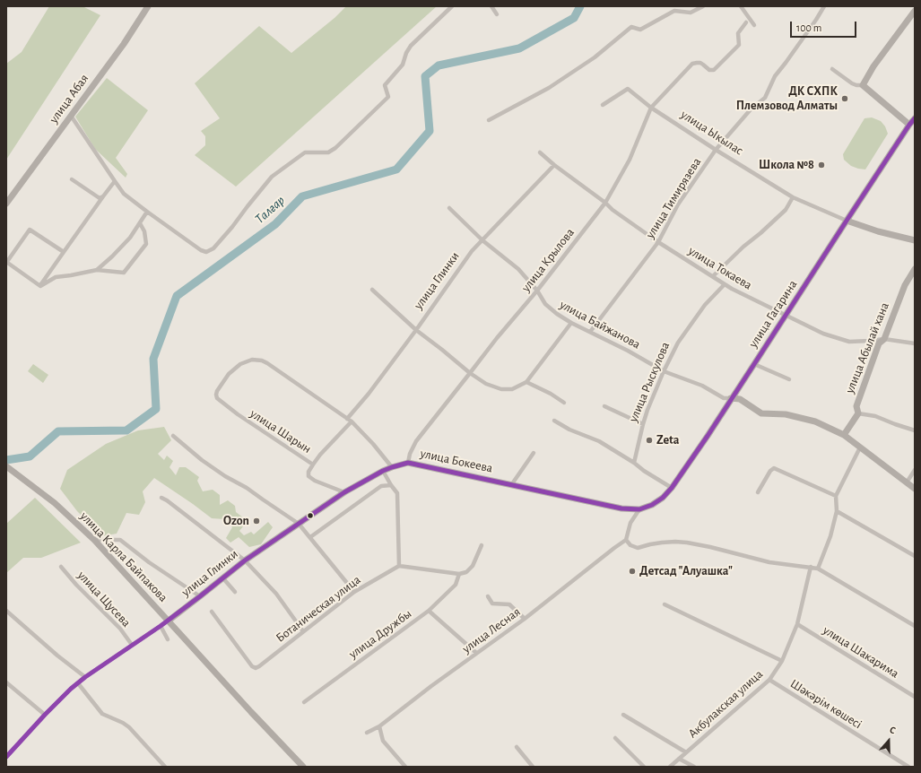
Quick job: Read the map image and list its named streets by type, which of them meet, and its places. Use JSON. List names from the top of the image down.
{
  "streets": {
    "main road": [
      "улица Абая",
      "улица Ыкылас",
      "улица Глинки",
      "улица Гагарина",
      "улица Абылай хана",
      "улица Бокеева",
      "улица Карла Байпакова"
    ],
    "street": [
      "улица Тимирязева",
      "улица Крылова",
      "улица Токаева",
      "улица Байжанова",
      "улица Рыскулова",
      "улица Шарын",
      "улица Щусева",
      "Ботаническая улица",
      "улица Лесная",
      "улица Дружбы",
      "улица Шакарима",
      "Акбулакская улица",
      "Шәкәрім көшесі"
    ]
  },
  "crossings": [
    ["улица Ыкылас", "улица Тимирязева"],
    ["улица Ыкылас", "улица Крылова"],
    ["улица Ыкылас", "улица Гагарина"],
    ["улица Тимирязева", "улица Токаева"],
    ["улица Тимирязева", "улица Байжанова"],
    ["улица Крылова", "улица Токаева"],
    ["улица Крылова", "улица Байжанова"],
    ["улица Крылова", "улица Бокеева"],
    ["улица Токаева", "улица Глинки"],
    ["улица Токаева", "улица Гагарина"],
    ["улица Токаева", "улица Абылай хана"],
    ["улица Токаева", "улица Рыскулова"],
    ["улица Глинки", "улица Байжанова"],
    ["улица Глинки", "улица Шарын"],
    ["улица Глинки", "улица Бокеева"],
    ["улица Глинки", "улица Карла Байпакова"],
    ["улица Глинки", "улица Щусева"],
    ["улица Гагарина", "улица Байжанова"],
    ["улица Гагарина", "улица Бокеева"],
    ["улица Байжанова", "улица Рыскулова"],
    ["улица Шакарима", "Акбулакская улица"],
    ["Акбулакская улица", "Шәкәрім көшесі"]
  ],
  "water": ["Талғар"],
  "places": [
    "ДК СХПК Племзовод Алматы",
    "Школа №8",
    "Zeta",
    "Ozon",
    "Детсад \"Алуашка\""
  ],
  "scale_bar": "100 m",
  "north": "top"
}
